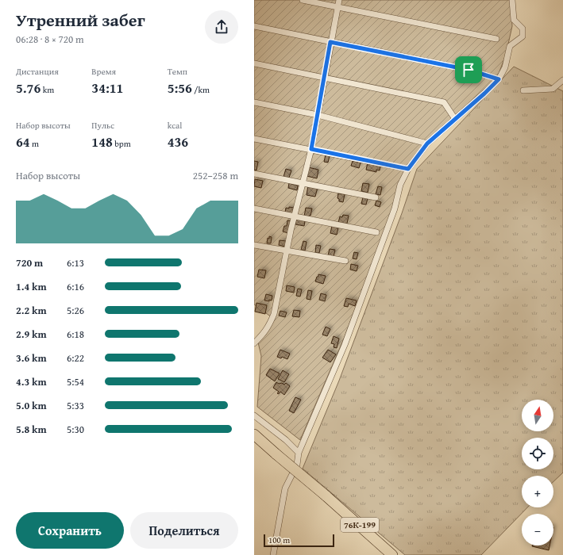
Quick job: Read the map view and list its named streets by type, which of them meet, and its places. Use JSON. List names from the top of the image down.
{
  "streets": {
    "highway": ["76К-199"]
  },
  "scale_bar": "100 m",
  "north": "top",
  "page": {
    "heading": ["Утренний забег", "06:28 · 8 × 720 m"],
    "stats": [
      ["Дистанция", "5.76 km"],
      ["Время", "34:11"],
      ["Темп", "5:56 /km"],
      ["Набор высоты", "64 m"],
      ["Пульс", "148 bpm"],
      ["kcal", "436"]
    ],
    "chart": ["Набор высоты", "252–258 m"],
    "list": [
      {
        "name": "720 m",
        "note": "6:13"
      },
      {
        "name": "1.4 km",
        "note": "6:16"
      },
      {
        "name": "2.2 km",
        "note": "5:26"
      },
      {
        "name": "2.9 km",
        "note": "6:18"
      },
      {
        "name": "3.6 km",
        "note": "6:22"
      },
      {
        "name": "4.3 km",
        "note": "5:54"
      },
      {
        "name": "5.0 km",
        "note": "5:33"
      },
      {
        "name": "5.8 km",
        "note": "5:30"
      }
    ],
    "map_buttons": ["+", "−"],
    "buttons": ["Сохранить", "Поделиться"],
    "scale": "100 m"
  }
}
